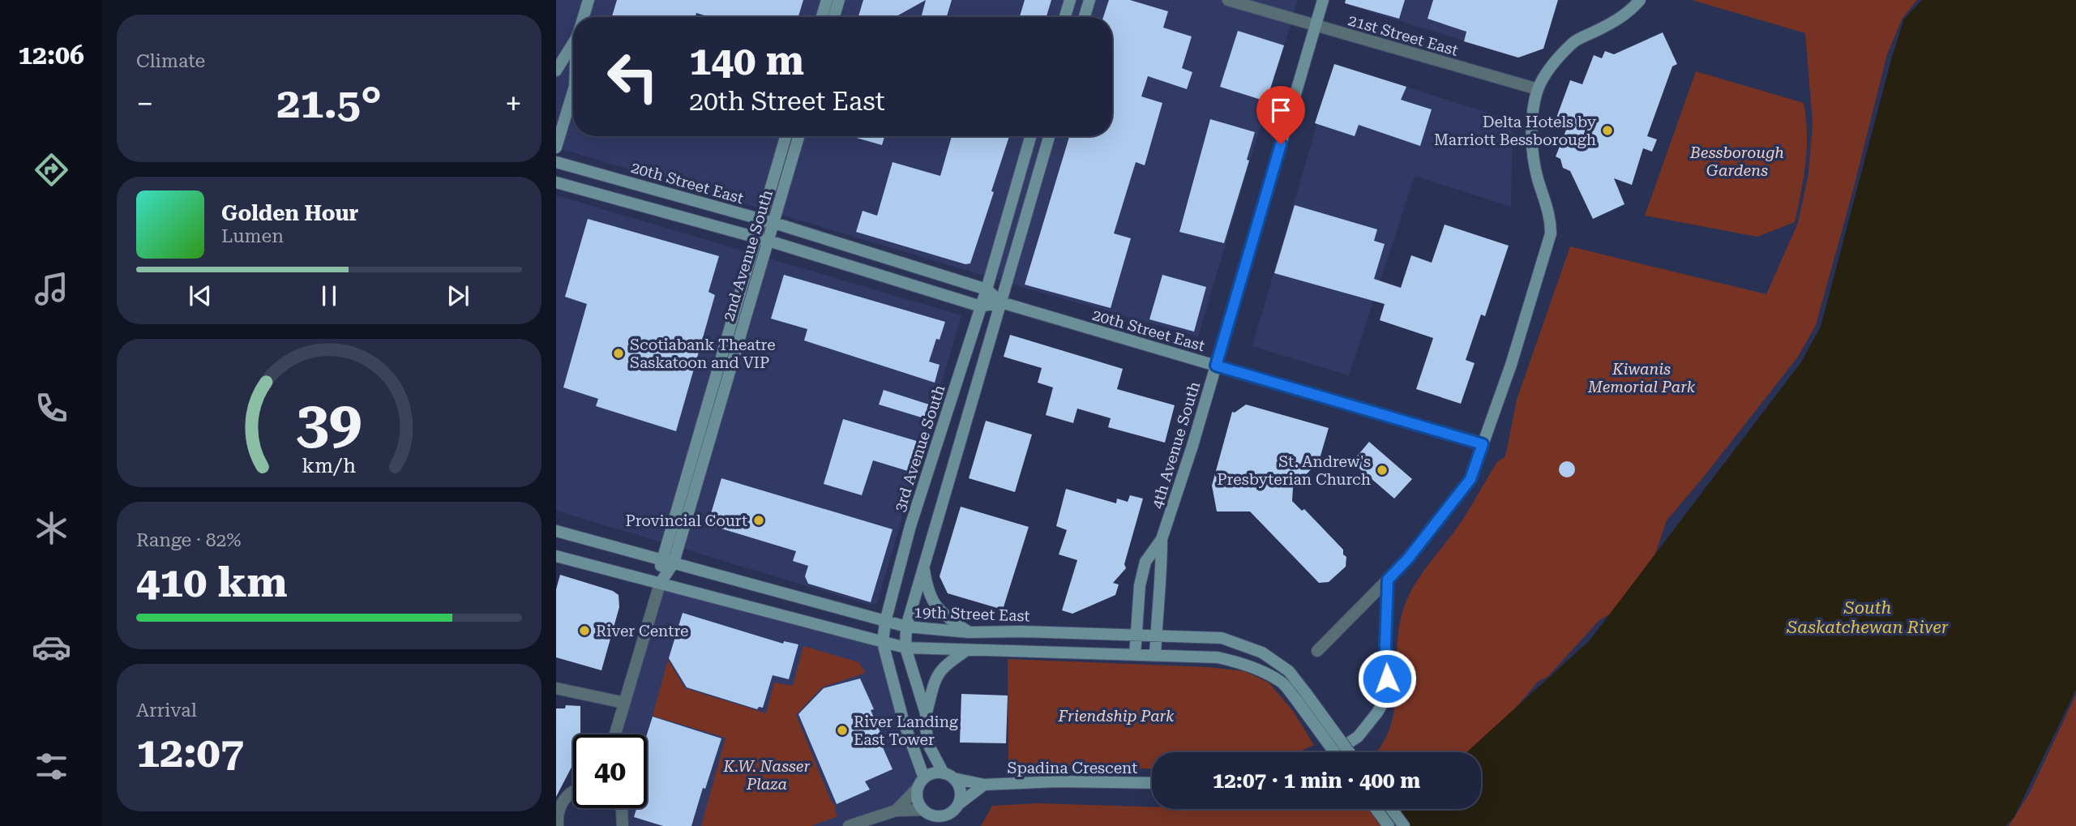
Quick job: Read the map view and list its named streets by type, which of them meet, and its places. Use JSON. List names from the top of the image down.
{
  "streets": {
    "main road": [
      "20th Street East",
      "2nd Avenue South",
      "4th Avenue South",
      "3rd Avenue South",
      "19th Street East",
      "Spadina Crescent"
    ],
    "street": ["21st Street East"]
  },
  "crossings": [
    ["21st Street East", "4th Avenue South"],
    ["20th Street East", "2nd Avenue South"],
    ["20th Street East", "4th Avenue South"],
    ["20th Street East", "3rd Avenue South"],
    ["2nd Avenue South", "19th Street East"],
    ["4th Avenue South", "19th Street East"],
    ["3rd Avenue South", "19th Street East"],
    ["3rd Avenue South", "Spadina Crescent"]
  ],
  "water": ["South Saskatchewan River"],
  "parks": [
    "Bessborough Gardens",
    "Kiwanis Memorial Park",
    "Friendship Park",
    "K.W. Nasser Plaza"
  ],
  "places": [
    "Delta Hotels by Marriott Bessborough",
    "Scotiabank Theatre Saskatoon and VIP",
    "St. Andrew's Presbyterian Church",
    "Provincial Court",
    "River Centre",
    "River Landing East Tower"
  ],
  "page": {
    "tabs": "12:06",
    "tile": [
      "Climate",
      ["Range · 82%", "410 km"],
      ["Arrival", "12:07"]
    ],
    "turn": ["140 m", "20th Street East"],
    "heat": ["−", "21.5°", "+"],
    "song": ["Golden Hour", "Lumen"],
    "limit": "40",
    "trip": "12:07 · 1 min · 400 m",
    "gauge": ["39", "km/h"]
  }
}
